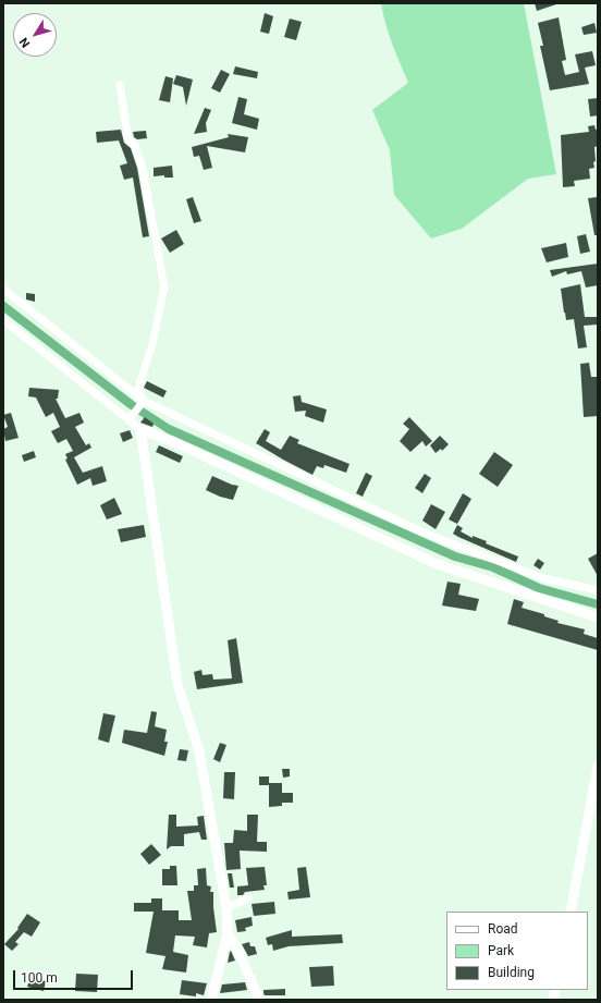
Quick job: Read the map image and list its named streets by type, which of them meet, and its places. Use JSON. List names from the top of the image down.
{
  "legend": ["Road", "Park", "Building"],
  "scale_bar": "100 m",
  "north": "bottom left"
}
